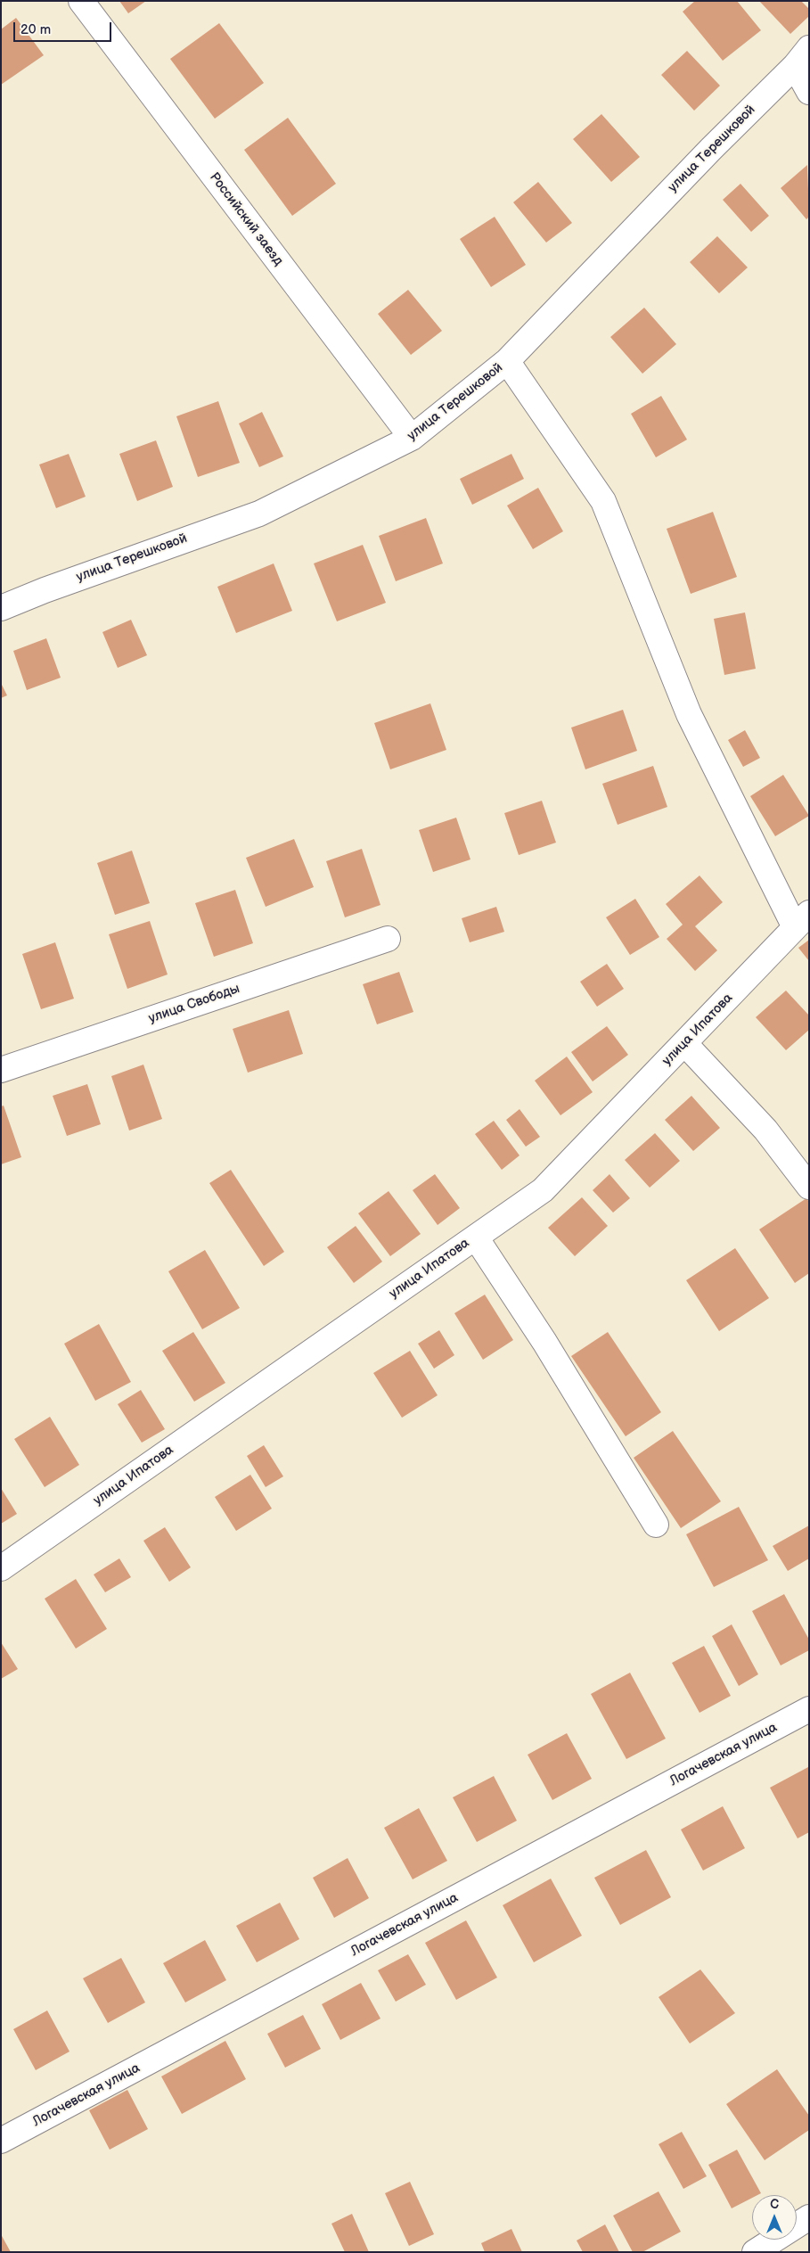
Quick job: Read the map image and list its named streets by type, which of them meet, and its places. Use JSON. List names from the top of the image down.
{
  "streets": {
    "street": [
      "улица Терешковой",
      "Российский заезд",
      "улица Свободы",
      "улица Ипатова",
      "Логачевская улица"
    ]
  },
  "crossings": [
    ["улица Терешковой", "Российский заезд"]
  ],
  "scale_bar": "20 m",
  "north": "top"
}
